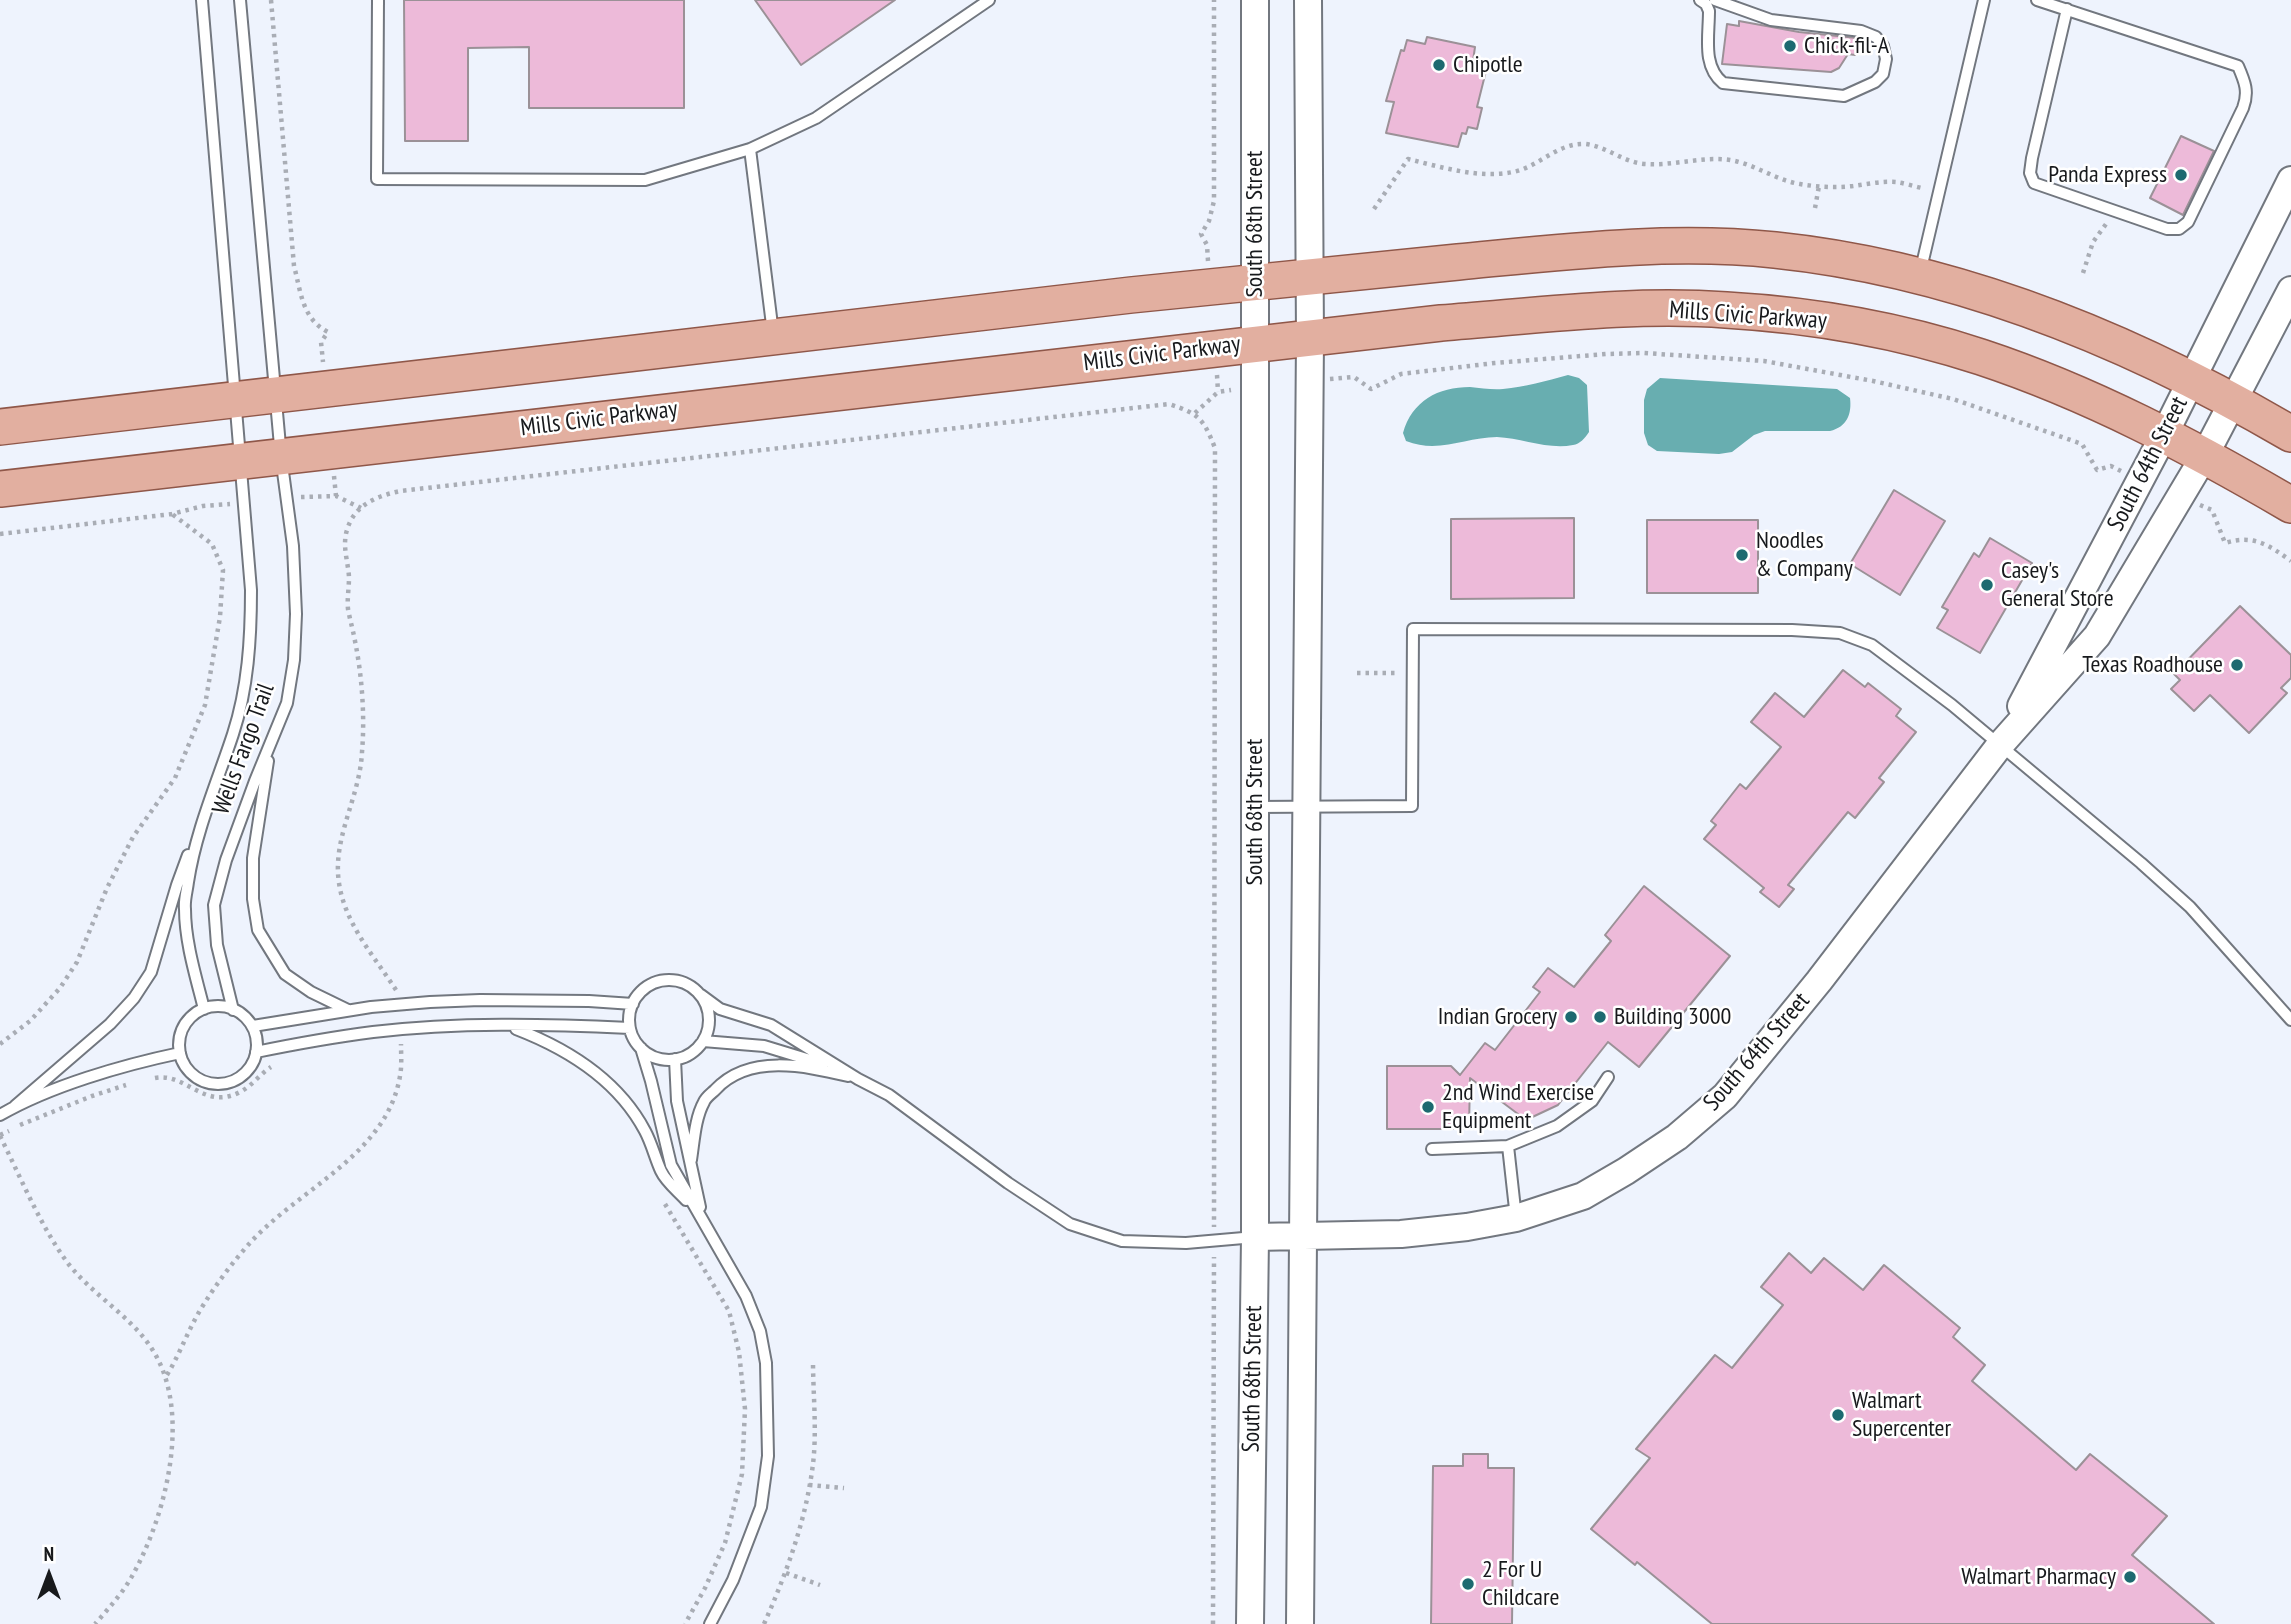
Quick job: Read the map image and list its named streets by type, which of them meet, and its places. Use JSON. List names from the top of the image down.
{
  "streets": {
    "main road": ["Mills Civic Parkway"],
    "street": ["South 68th Street", "South 64th Street"],
    "lane": ["Wells Fargo Trail"]
  },
  "crossings": [
    ["South 68th Street", "Mills Civic Parkway"],
    ["South 68th Street", "South 64th Street"],
    ["Mills Civic Parkway", "South 64th Street"],
    ["Mills Civic Parkway", "Wells Fargo Trail"]
  ],
  "places": [
    "Chick-fil-A",
    "Chipotle",
    "Panda Express",
    "Noodles & Company",
    "Casey's General Store",
    "Texas Roadhouse",
    "Indian Grocery",
    "Building 3000",
    "2nd Wind Exercise Equipment",
    "Walmart Supercenter",
    "Walmart Pharmacy",
    "2 For U Childcare"
  ],
  "north": "top"
}
